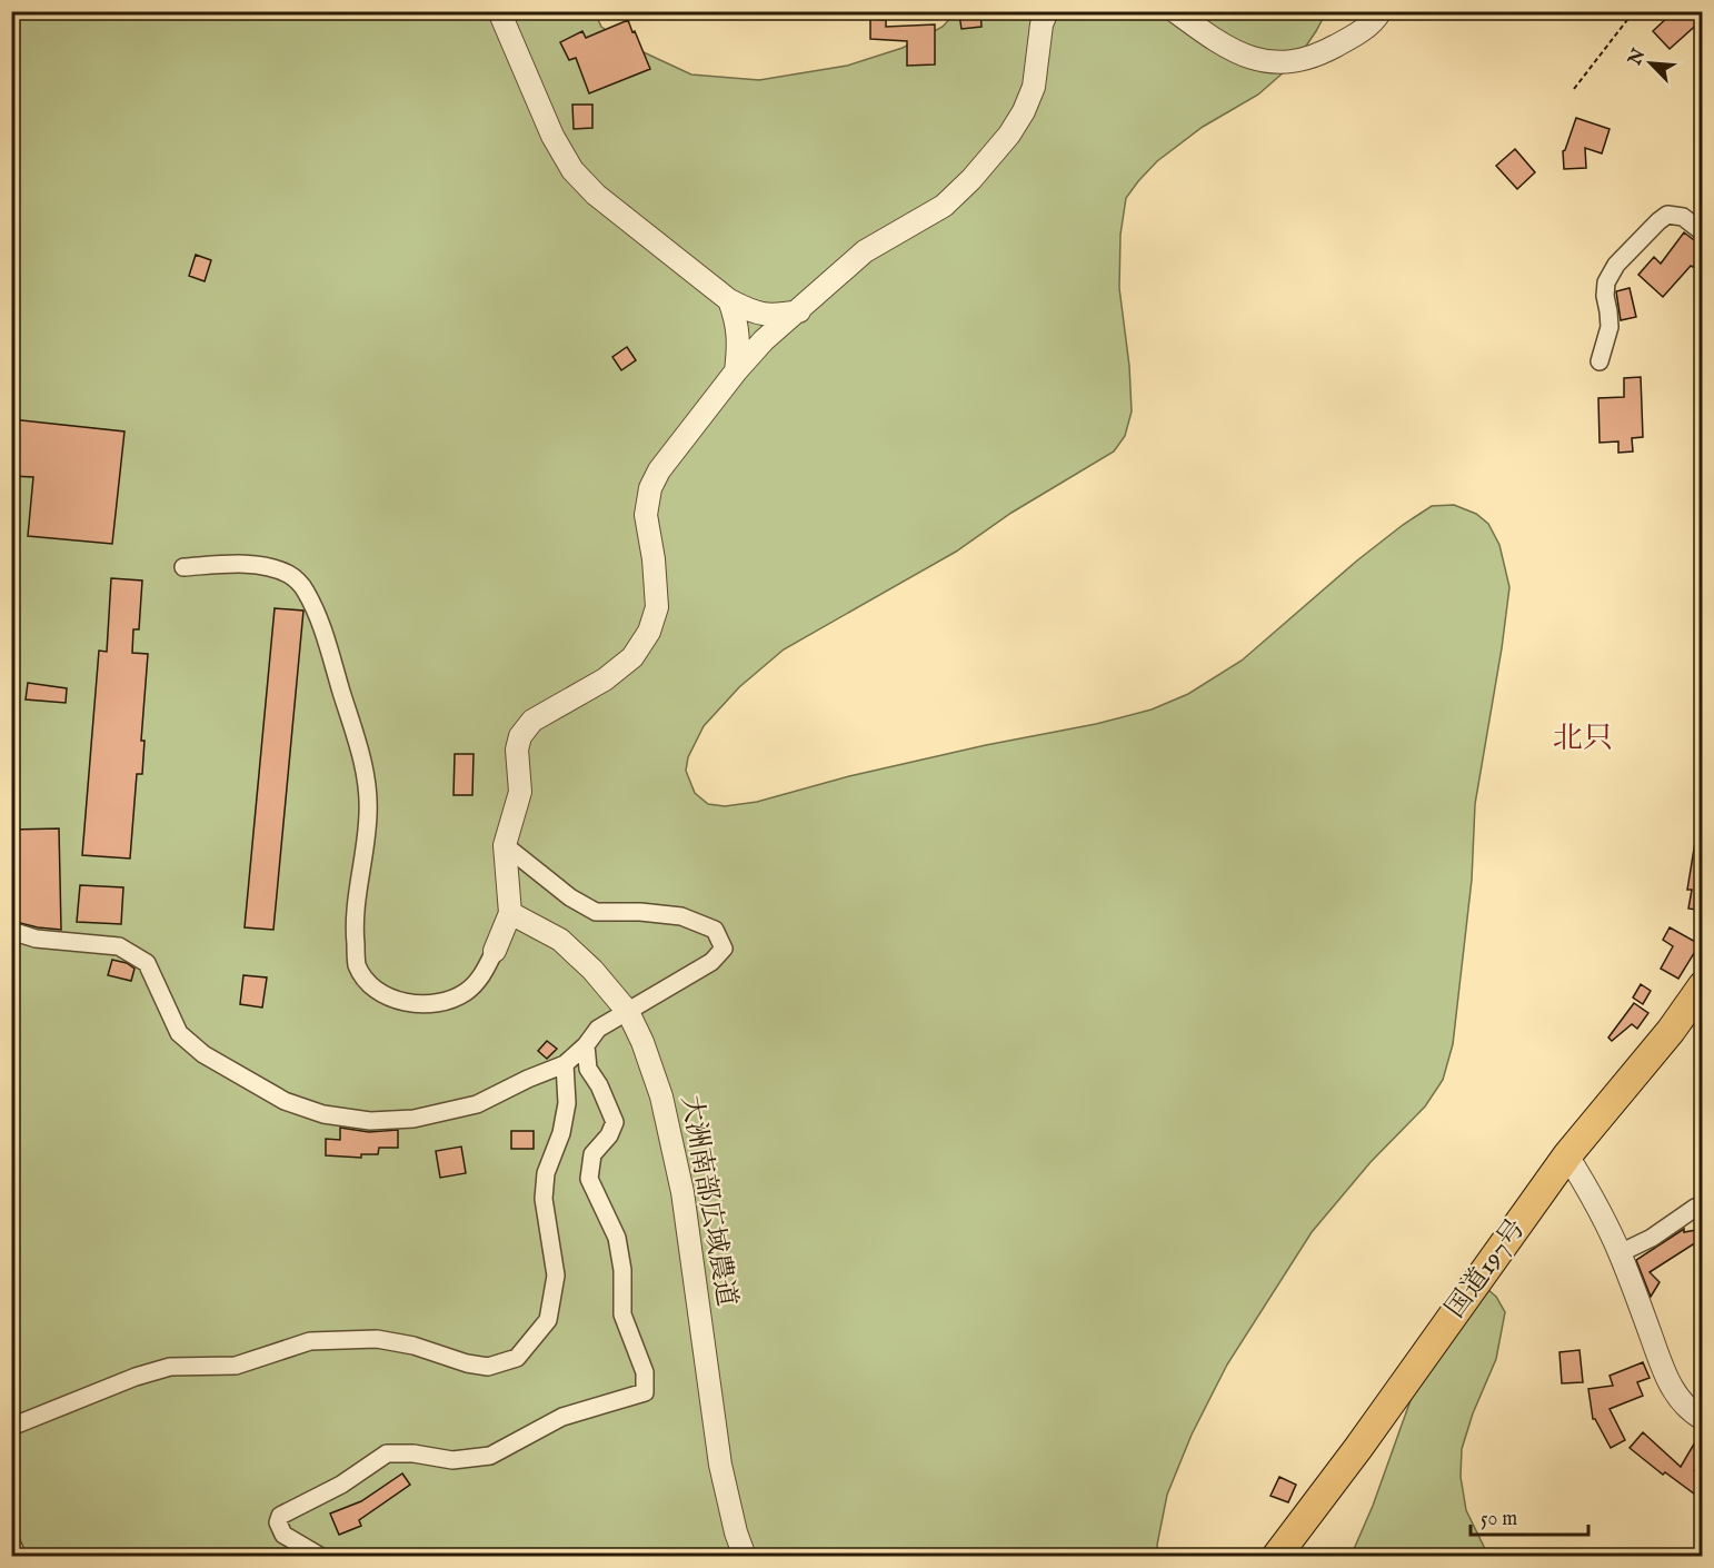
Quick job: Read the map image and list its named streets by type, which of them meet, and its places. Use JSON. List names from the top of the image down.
{
  "streets": {
    "highway": ["国道197号"],
    "street": ["大洲南部広域農道"]
  },
  "districts": ["北只"],
  "scale_bar": "50 m",
  "north": "top left"
}
